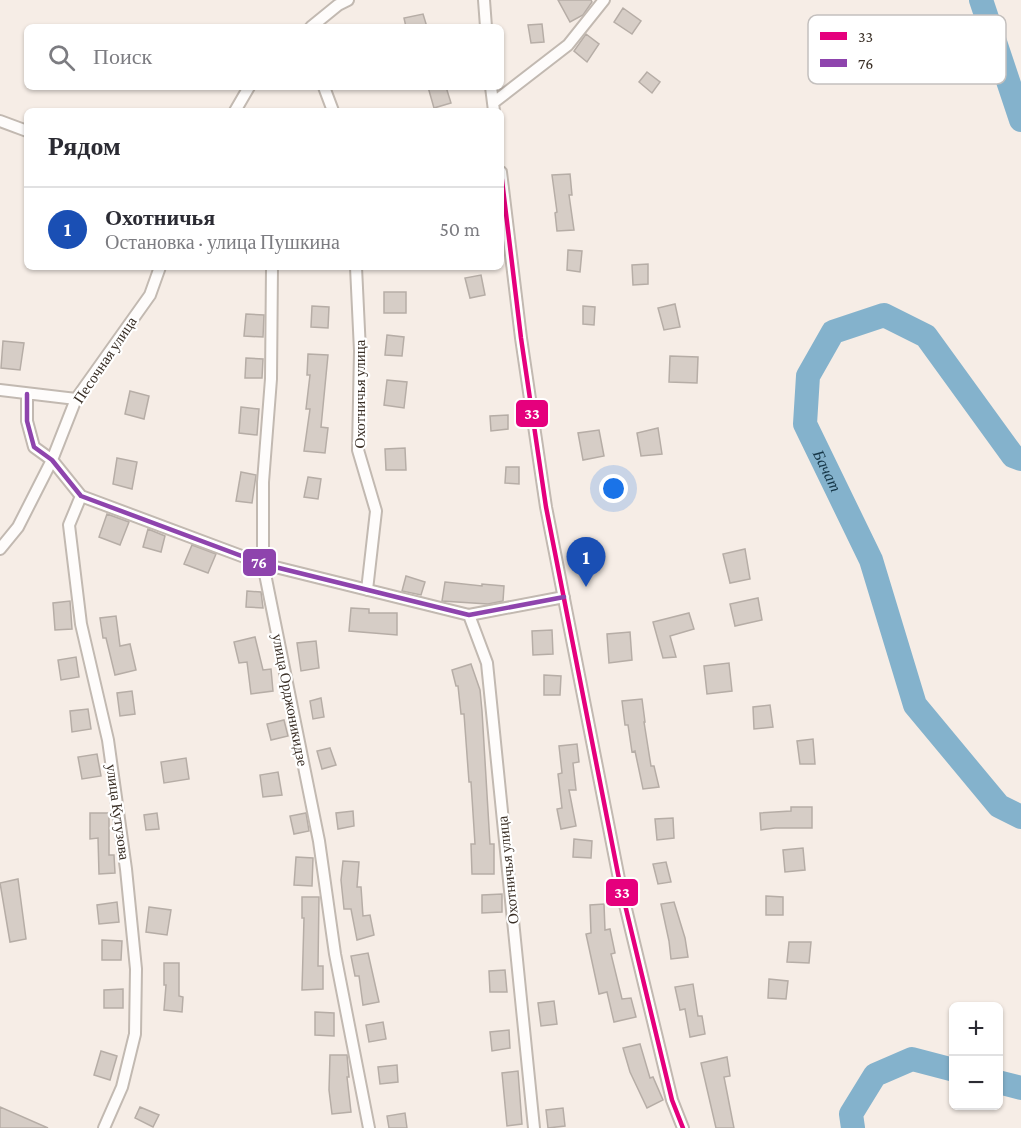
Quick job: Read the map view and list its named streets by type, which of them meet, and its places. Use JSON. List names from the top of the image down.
{
  "streets": {
    "street": [
      "Песочная улица",
      "Охотничья улица",
      "улица Орджоникидзе",
      "улица Кутузова"
    ]
  },
  "water": ["Бачат"],
  "lines": ["transit line 33", "transit line 76"],
  "legend": ["33", "76"],
  "page": {
    "search": "Поиск",
    "heading": "Рядом",
    "list": [
      {
        "mark": "1",
        "name": "Охотничья",
        "note": "Остановка · улица Пушкина",
        "value": "50 m"
      }
    ],
    "pins": "1",
    "map_buttons": ["+", "−"]
  }
}
